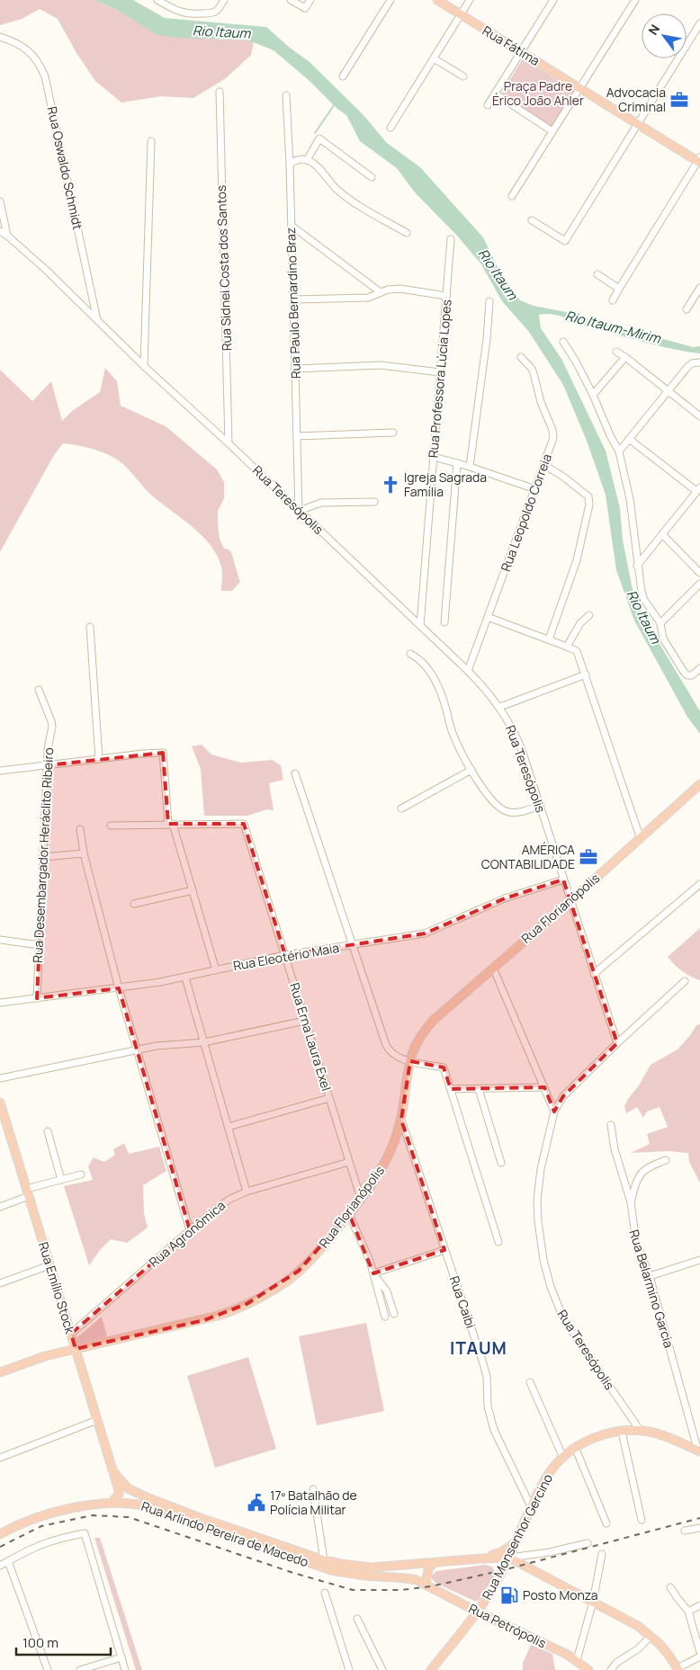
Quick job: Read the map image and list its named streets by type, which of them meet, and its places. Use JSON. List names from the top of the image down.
{
  "streets": {
    "main road": [
      "Rua Fátima",
      "Rua Florianópolis",
      "Rua Emílio Stock",
      "Rua Arlindo Pereira de Macedo",
      "Rua Monsenhor Gercino",
      "Rua Petrópolis"
    ],
    "street": [
      "Rua Oswaldo Schmidt",
      "Rua Sidnei Costa dos Santos",
      "Rua Paulo Bernardino Braz",
      "Rua Professora Lúcia Lopes",
      "Rua Teresópolis",
      "Rua Leopoldo Correia",
      "Rua Desembargador Heráclito Ribeiro",
      "Rua Eleotério Maia",
      "Rua Erna Laura Exel",
      "Rua Agronômica",
      "Rua Belarmino Garcia",
      "Rua Caibi"
    ]
  },
  "crossings": [
    ["Rua Oswaldo Schmidt", "Rua Teresópolis"],
    ["Rua Sidnei Costa dos Santos", "Rua Teresópolis"],
    ["Rua Paulo Bernardino Braz", "Rua Teresópolis"],
    ["Rua Professora Lúcia Lopes", "Rua Teresópolis"],
    ["Rua Teresópolis", "Rua Leopoldo Correia"],
    ["Rua Teresópolis", "Rua Florianópolis"],
    ["Rua Teresópolis", "Rua Eleotério Maia"],
    ["Rua Teresópolis", "Rua Monsenhor Gercino"],
    ["Rua Desembargador Heráclito Ribeiro", "Rua Eleotério Maia"],
    ["Rua Florianópolis", "Rua Erna Laura Exel"],
    ["Rua Florianópolis", "Rua Emílio Stock"],
    ["Rua Florianópolis", "Rua Caibi"],
    ["Rua Eleotério Maia", "Rua Erna Laura Exel"],
    ["Rua Erna Laura Exel", "Rua Agronômica"],
    ["Rua Agronômica", "Rua Emílio Stock"],
    ["Rua Emílio Stock", "Rua Arlindo Pereira de Macedo"],
    ["Rua Belarmino Garcia", "Rua Monsenhor Gercino"],
    ["Rua Caibi", "Rua Monsenhor Gercino"],
    ["Rua Arlindo Pereira de Macedo", "Rua Monsenhor Gercino"],
    ["Rua Arlindo Pereira de Macedo", "Rua Petrópolis"],
    ["Rua Monsenhor Gercino", "Rua Petrópolis"]
  ],
  "districts": ["ITAUM"],
  "water": ["Rio Itaum", "Rio Itaum-Mirim"],
  "parks": ["Praça Padre Érico João Ahler"],
  "places": {
    "office": ["Advocacia Criminal", "AMÉRICA CONTABILIDADE"],
    "church": ["Igreja Sagrada Família"],
    "public building": ["17º Batalhão de Polícia Militar"],
    "fuel station": ["Posto Monza"]
  },
  "scale_bar": "100 m",
  "north": "top left"
}
